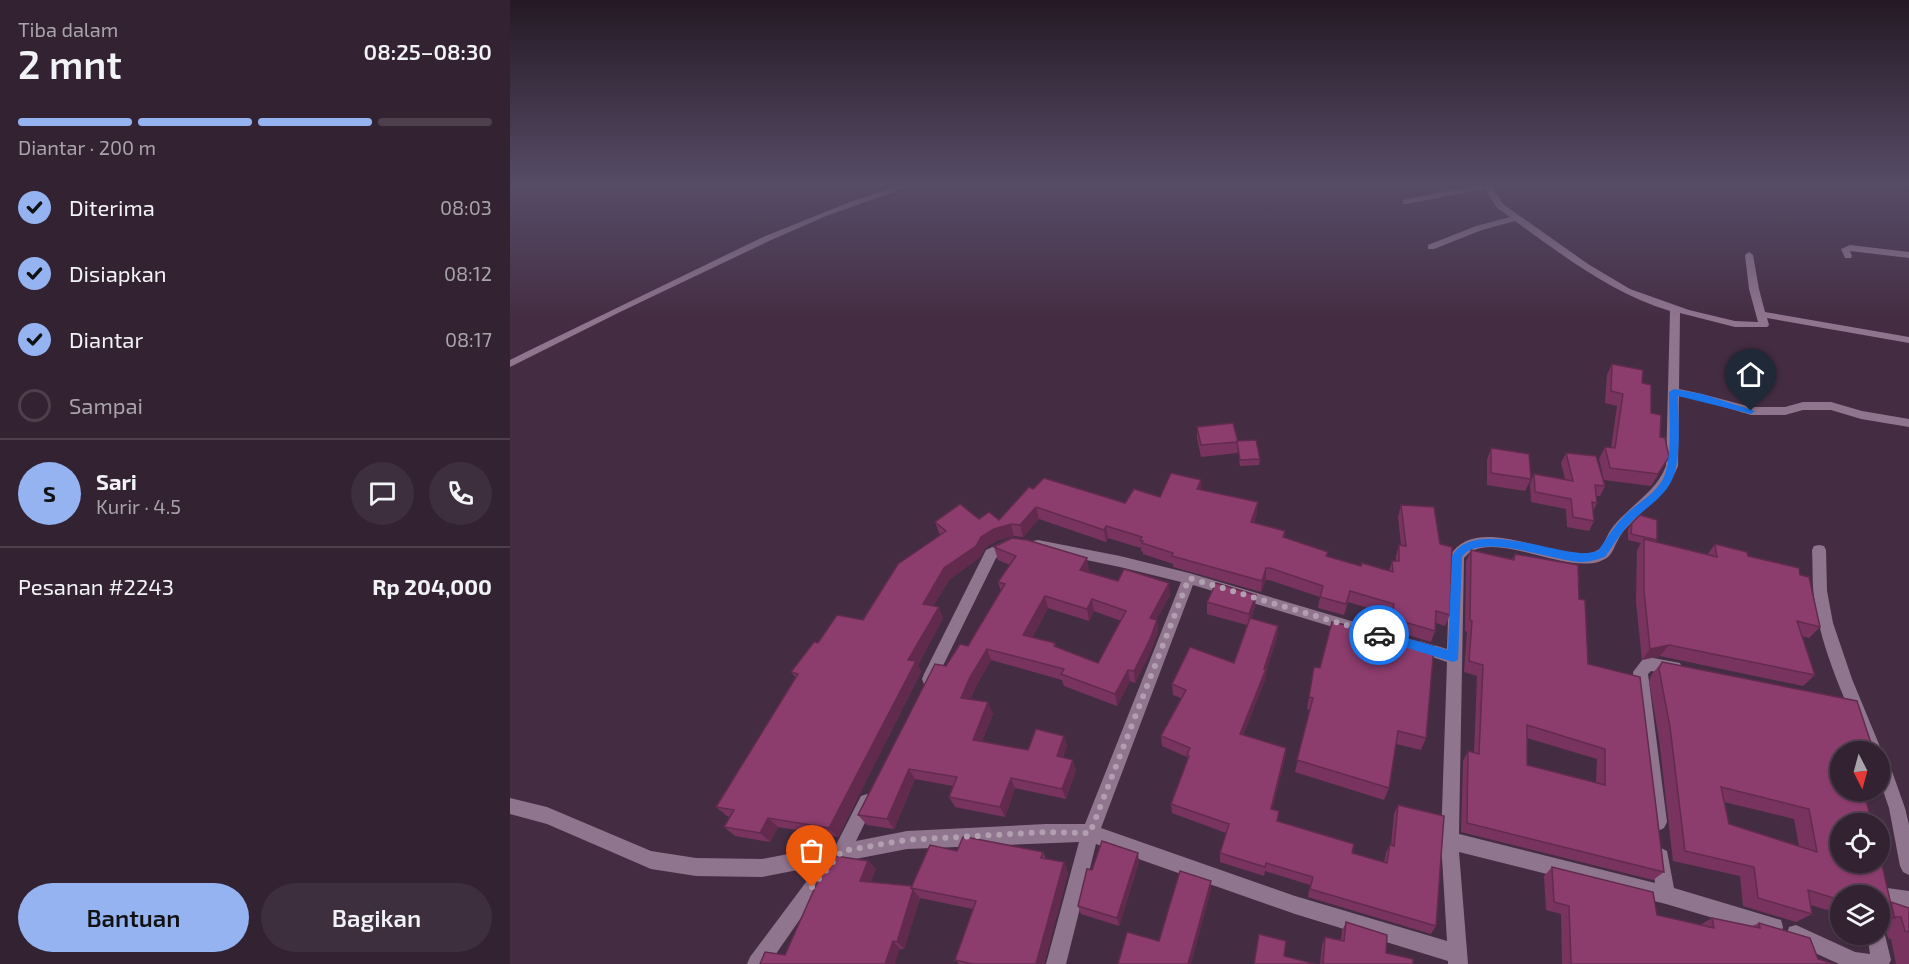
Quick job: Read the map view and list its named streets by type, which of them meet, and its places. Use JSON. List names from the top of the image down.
{
  "north": "bottom",
  "page": {
    "heading": ["2 mnt", "Tiba dalam", "08:25–08:30"],
    "panel": [
      "Sari",
      "Kurir · 4.5",
      "Pesanan #2243",
      "Rp 204,000"
    ],
    "bar": "Diantar · 200 m",
    "list": [
      ["Diterima", "08:03"],
      ["Disiapkan", "08:12"],
      ["Diantar", "08:17"],
      "Sampai"
    ],
    "round": "S",
    "buttons": ["Bantuan", "Bagikan"]
  }
}
